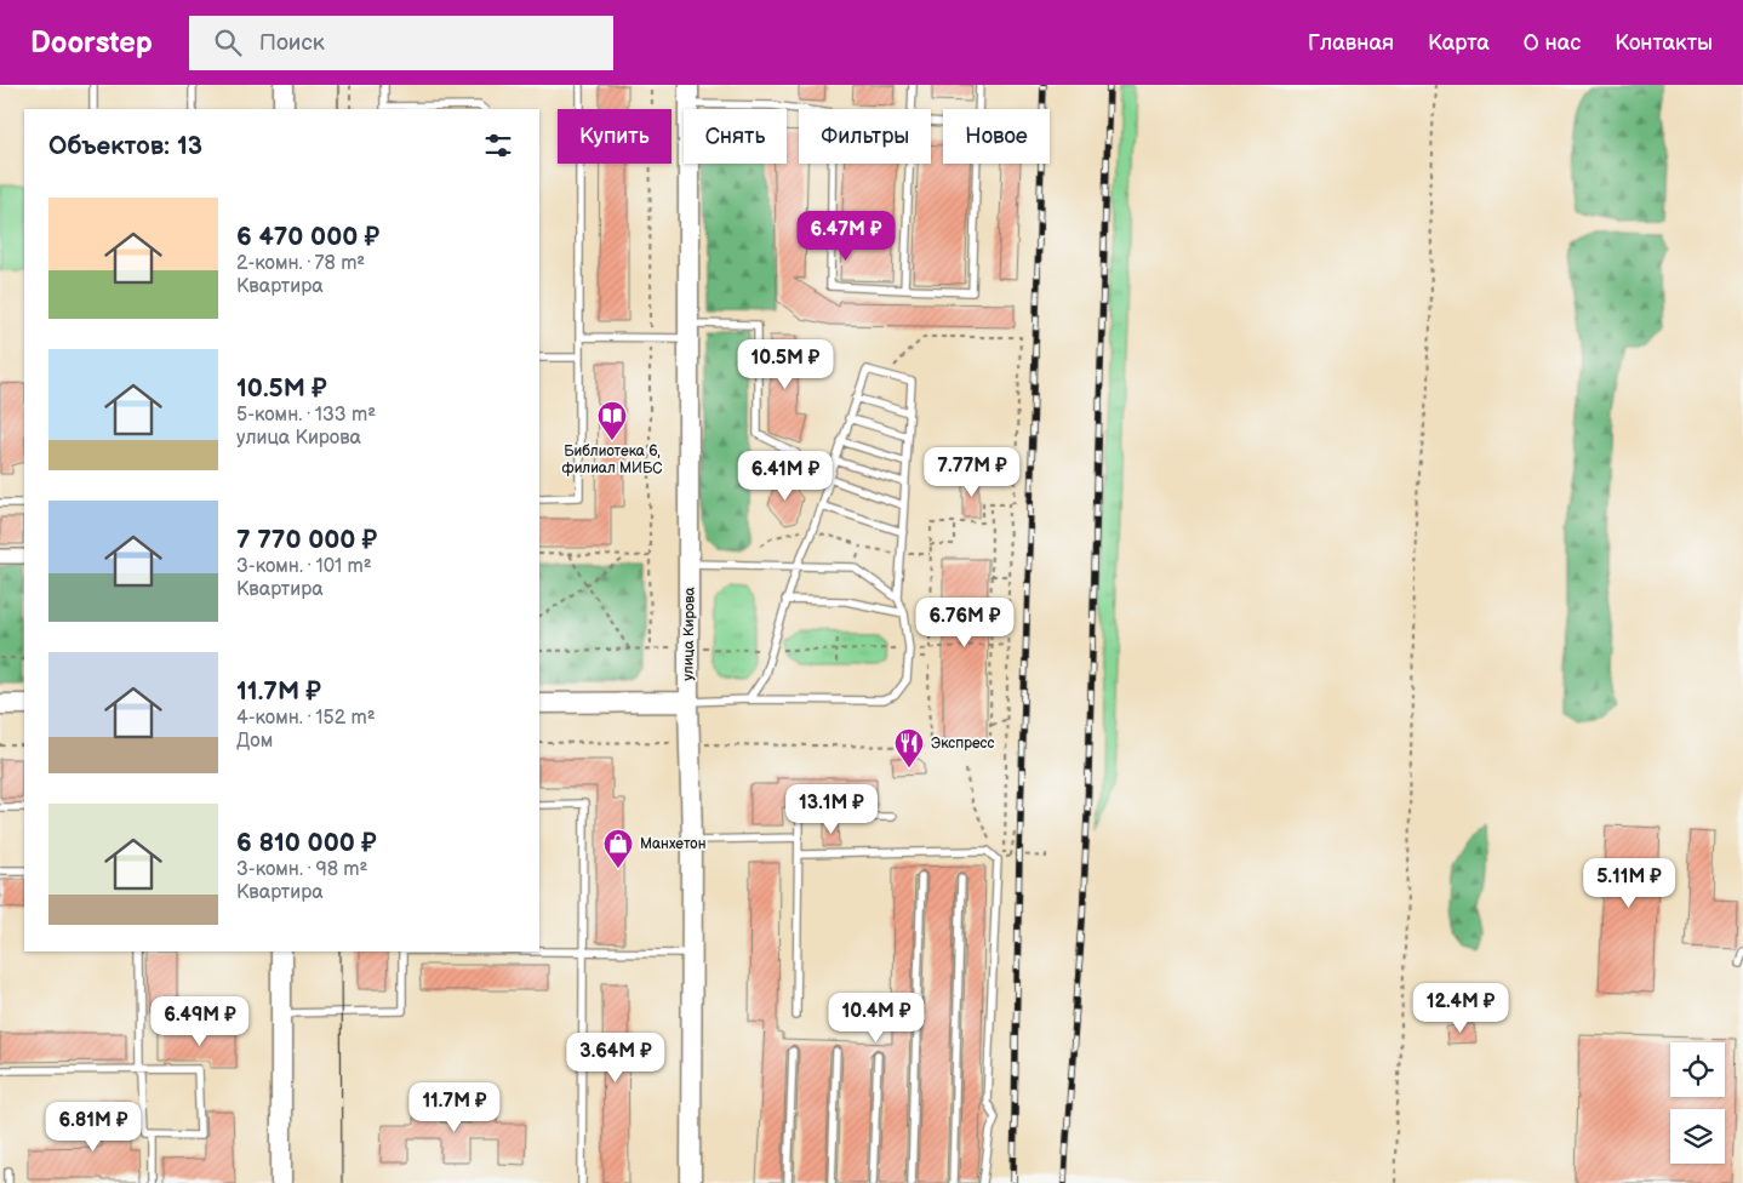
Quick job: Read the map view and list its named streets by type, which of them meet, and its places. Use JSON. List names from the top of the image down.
{
  "streets": {
    "street": ["улица Кирова"]
  },
  "places": {
    "library": ["Библиотека 6, филиал МИБС"],
    "restaurant": ["Экспресс"],
    "shop": ["Манхетон"]
  },
  "page": {
    "header": "Doorstep",
    "search": "Поиск",
    "nav": [
      "Главная",
      "Карта",
      "О нас",
      "Контакты"
    ],
    "chip": [
      "Купить",
      "Снять",
      "Фильтры",
      "Новое"
    ],
    "heading": "Объектов: 13",
    "list": [
      {
        "name": "6 470 000 ₽",
        "note": "2-комн. · 78 m² · Квартира"
      },
      {
        "name": "10.5M ₽",
        "note": "5-комн. · 133 m² · улица Кирова"
      },
      {
        "name": "7 770 000 ₽",
        "note": "3-комн. · 101 m² · Квартира"
      },
      {
        "name": "11.7M ₽",
        "note": "4-комн. · 152 m² · Дом"
      },
      {
        "name": "6 810 000 ₽",
        "note": "3-комн. · 98 m² · Квартира"
      }
    ],
    "price": [
      "6.47M ₽",
      "10.5M ₽",
      "7.77M ₽",
      "6.41M ₽",
      "6.76M ₽",
      "13.1M ₽",
      "5.11M ₽",
      "12.4M ₽",
      "10.4M ₽",
      "6.49M ₽",
      "3.64M ₽",
      "11.7M ₽",
      "6.81M ₽"
    ]
  }
}
